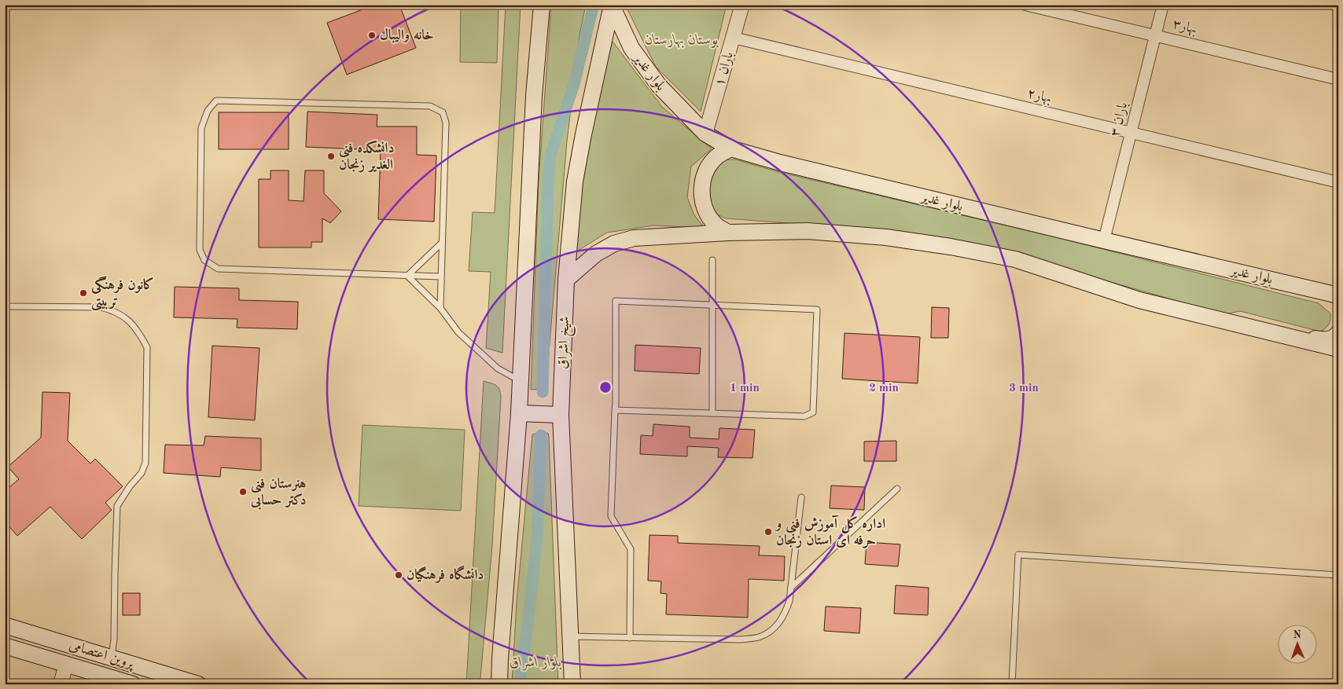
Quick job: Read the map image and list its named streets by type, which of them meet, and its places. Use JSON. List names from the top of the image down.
{
  "streets": {
    "main road": ["بلوار غدیر", "شیخ اشراق", "پروین اعتصامی"],
    "street": [
      "بهار۳",
      "باران ۱",
      "بهار۲",
      "باران ۳"
    ]
  },
  "crossings": [
    ["بهار۳", "باران ۳"],
    ["باران ۱", "بلوار غدیر"],
    ["باران ۱", "بهار۲"],
    ["بلوار غدیر", "باران ۳"],
    ["بلوار غدیر", "شیخ اشراق"],
    ["بهار۲", "باران ۳"]
  ],
  "parks": ["بوستان بهارستان", "بلوار اشراق"],
  "places": [
    "خانه والیبال",
    "دانشکده فنی الغدیر زنجان",
    "کانون فرهنگی تربیتی",
    "هنرستان فنی دکتر حسابی",
    "اداره کل آموزش فنی و حرفه ای استان زنجان",
    "دانشگاه فرهنگیان"
  ],
  "north": "top",
  "rings": ["1 min", "2 min", "3 min"]
}
